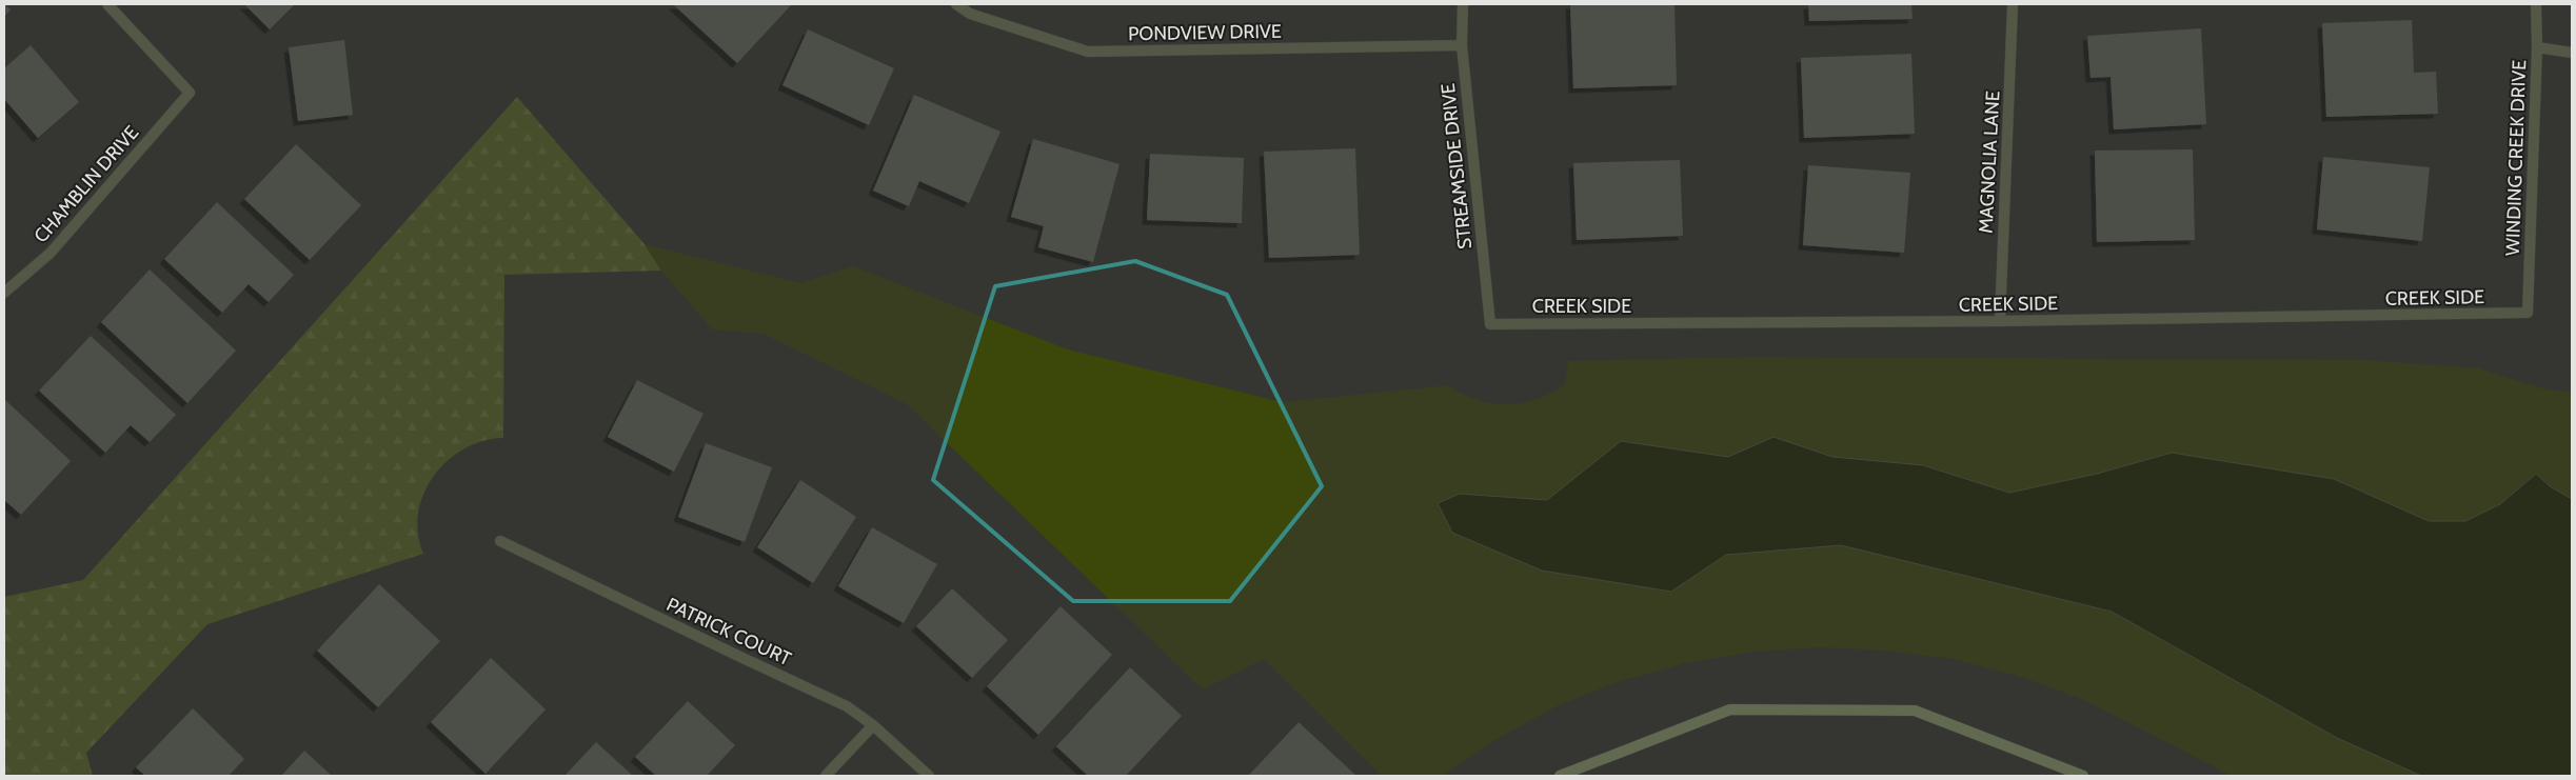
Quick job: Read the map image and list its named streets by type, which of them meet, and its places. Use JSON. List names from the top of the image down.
{
  "streets": {
    "street": [
      "PONDVIEW DRIVE",
      "WINDING CREEK DRIVE",
      "MAGNOLIA LANE",
      "STREAMSIDE DRIVE",
      "CHAMBLIN DRIVE",
      "CREEK SIDE",
      "PATRICK COURT"
    ]
  },
  "crossings": [
    ["PONDVIEW DRIVE", "STREAMSIDE DRIVE"],
    ["WINDING CREEK DRIVE", "CREEK SIDE"],
    ["MAGNOLIA LANE", "CREEK SIDE"],
    ["STREAMSIDE DRIVE", "CREEK SIDE"]
  ]
}
